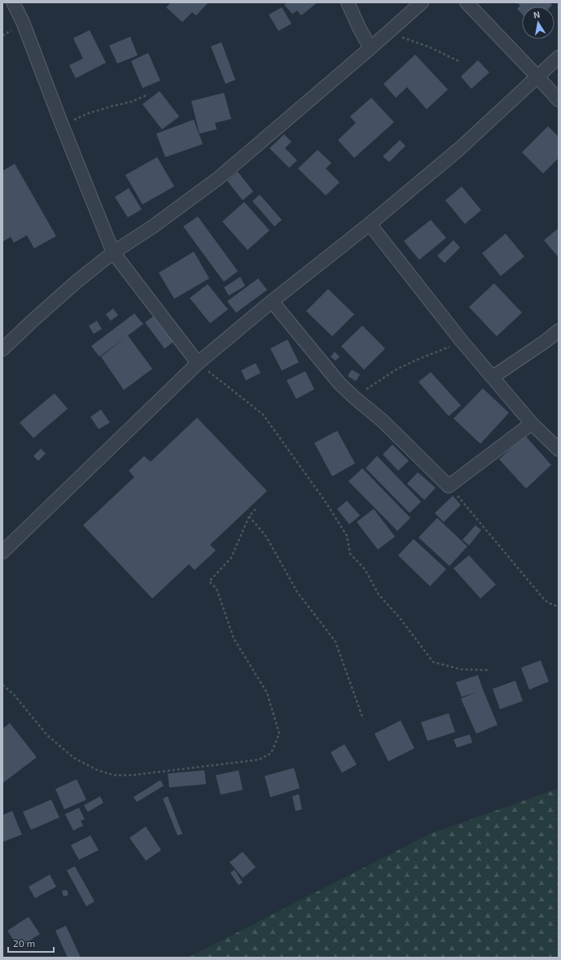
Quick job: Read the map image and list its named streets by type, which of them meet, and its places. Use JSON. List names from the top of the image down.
{
  "scale_bar": "20 m",
  "north": "top"
}
